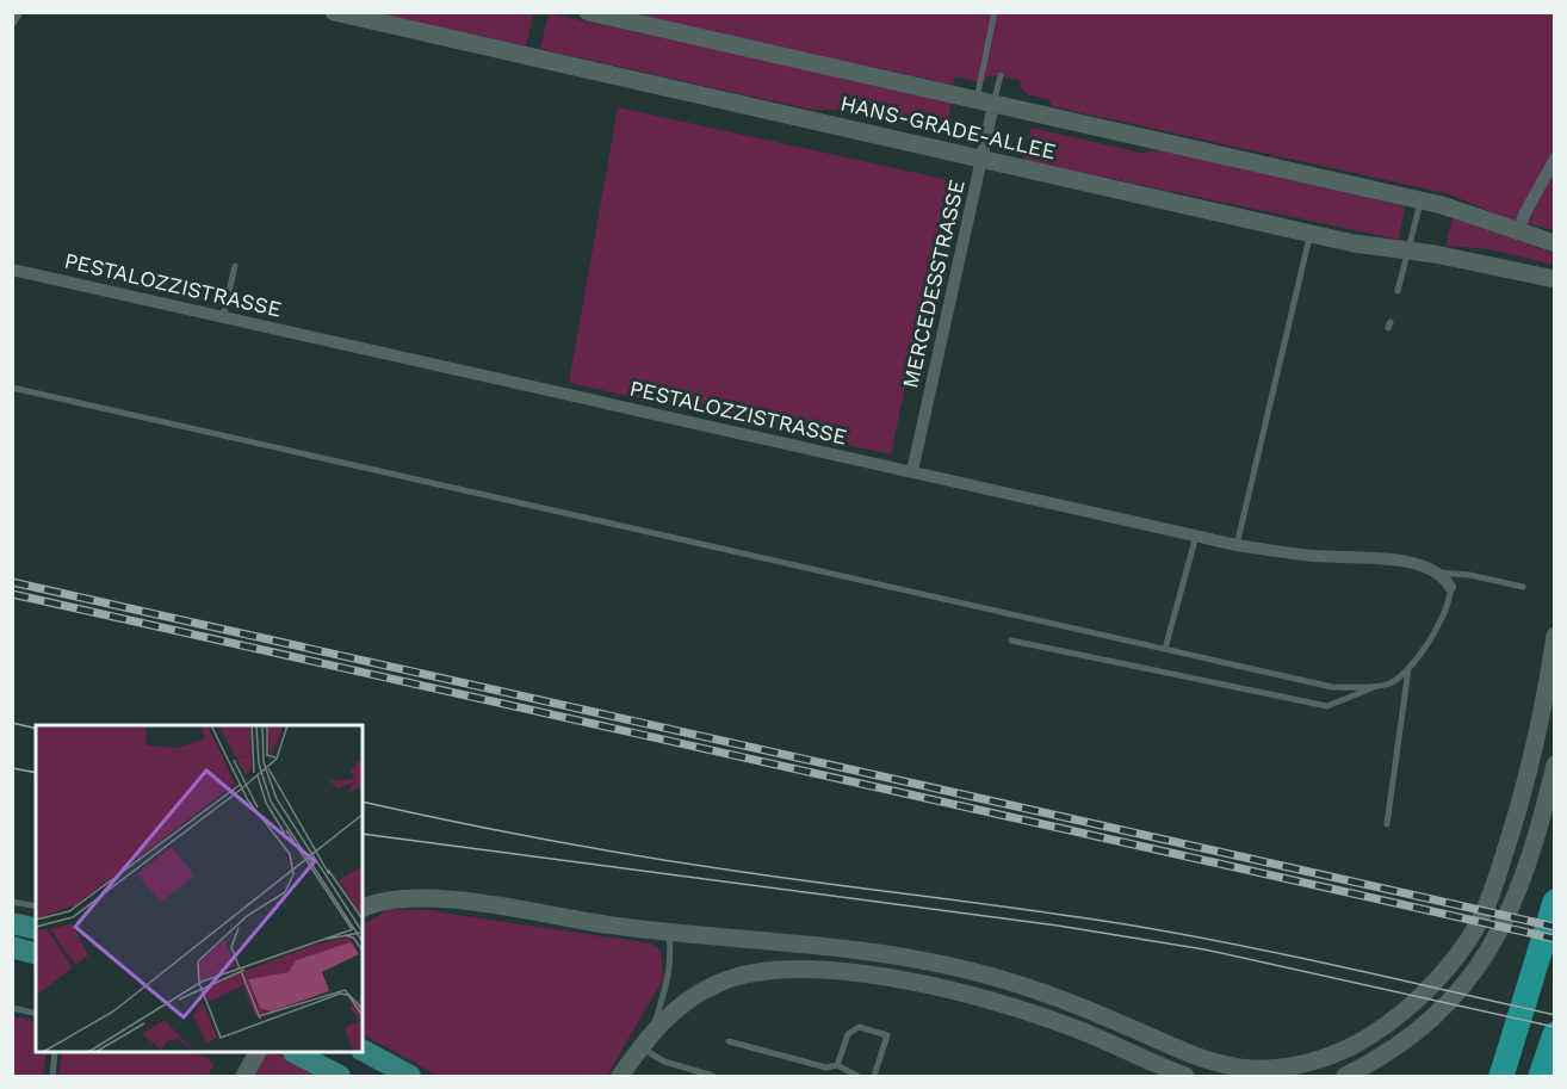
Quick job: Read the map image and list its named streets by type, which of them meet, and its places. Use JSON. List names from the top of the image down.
{
  "streets": {
    "main road": ["HANS-GRADE-ALLEE"],
    "street": ["MERCEDESSTRASSE", "PESTALOZZISTRASSE"]
  },
  "crossings": [
    ["HANS-GRADE-ALLEE", "MERCEDESSTRASSE"],
    ["MERCEDESSTRASSE", "PESTALOZZISTRASSE"]
  ]
}
